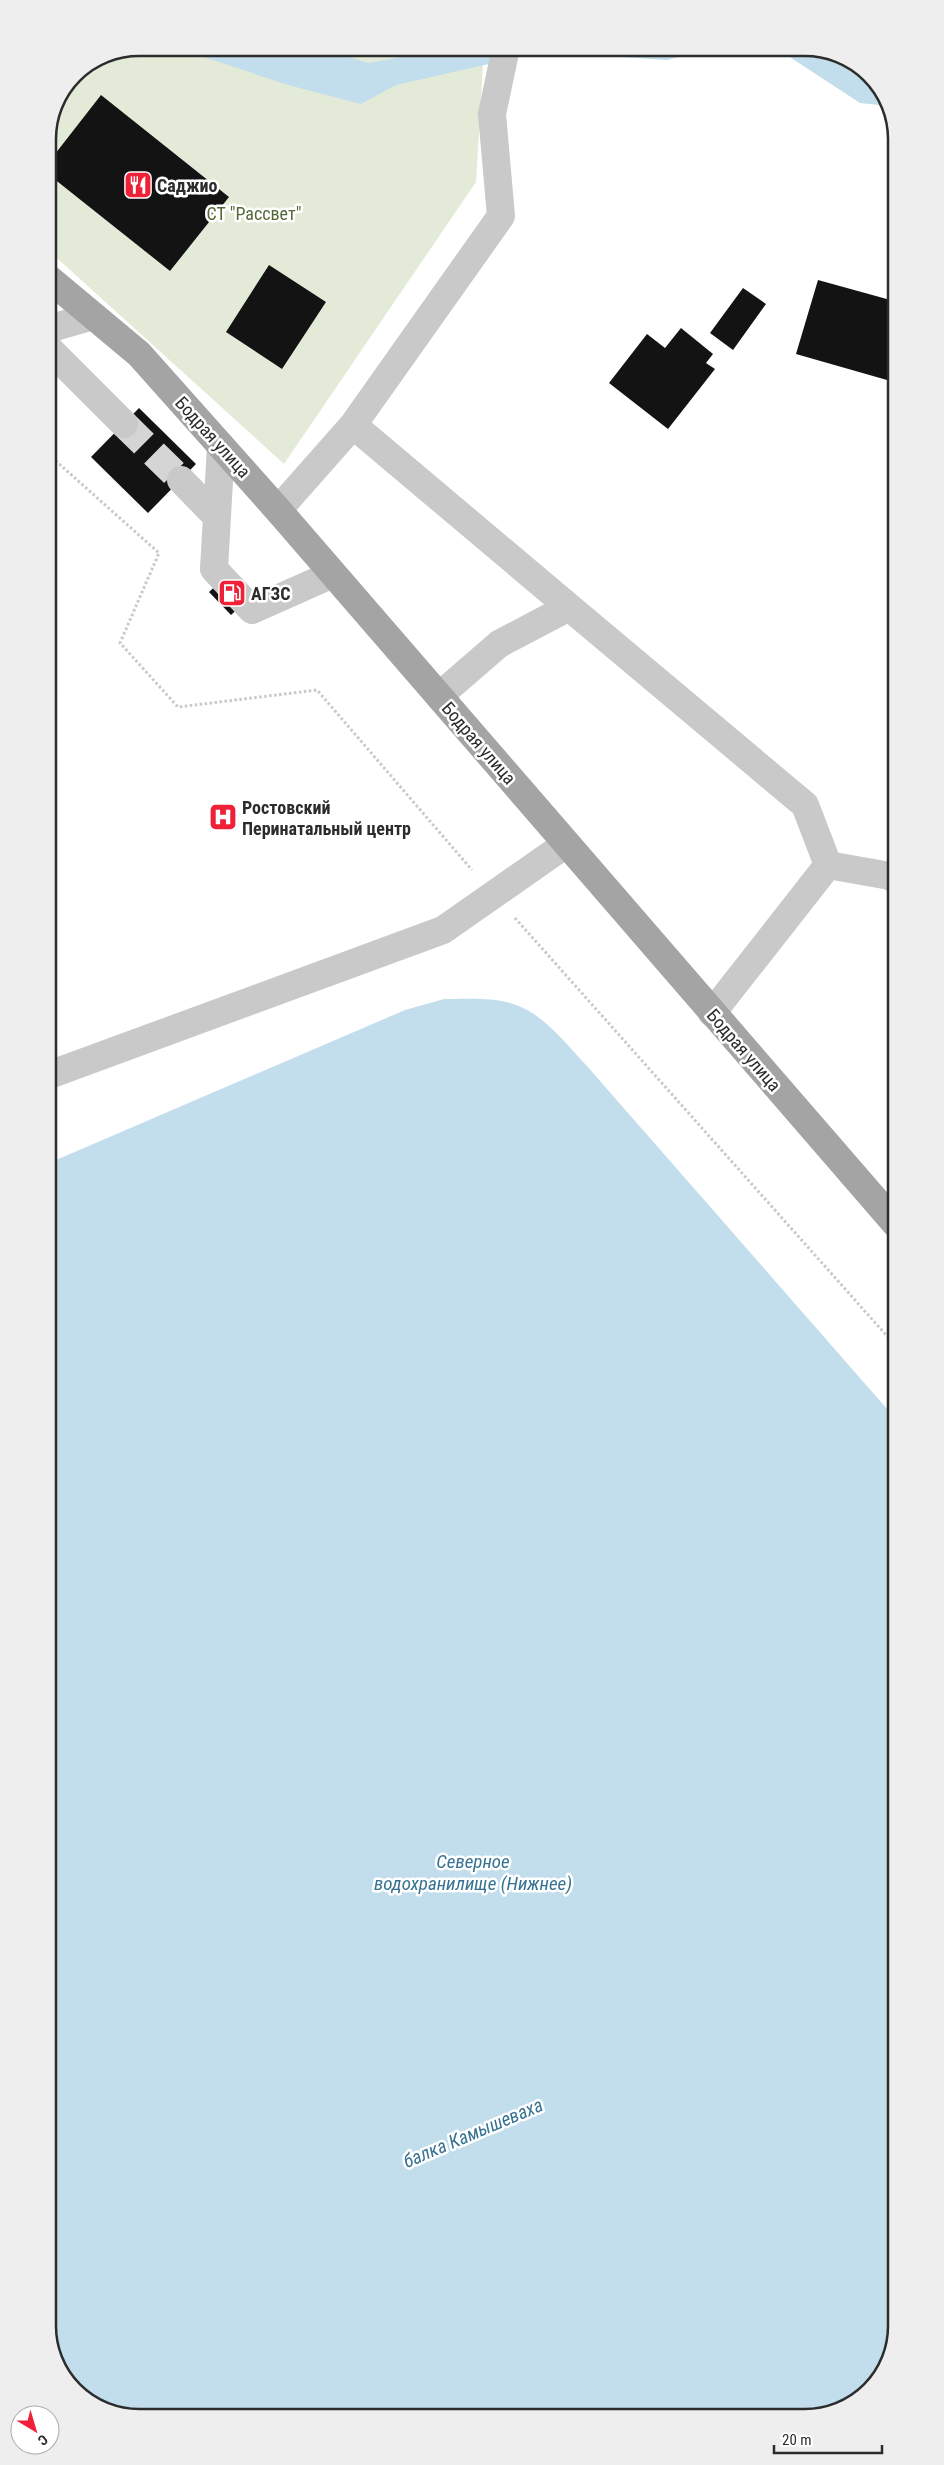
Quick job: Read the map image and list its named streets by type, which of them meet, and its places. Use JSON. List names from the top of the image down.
{
  "streets": {
    "main road": ["Бодрая улица"]
  },
  "water": ["Северное водохранилище (Нижнее)", "балка Камышеваха"],
  "parks": ["СТ \"Рассвет\""],
  "places": {
    "restaurant": ["Саджио"],
    "fuel station": ["АГЗС"],
    "hospital": ["Ростовский Перинатальный центр"]
  },
  "scale_bar": "20 m",
  "north": "bottom right"
}
